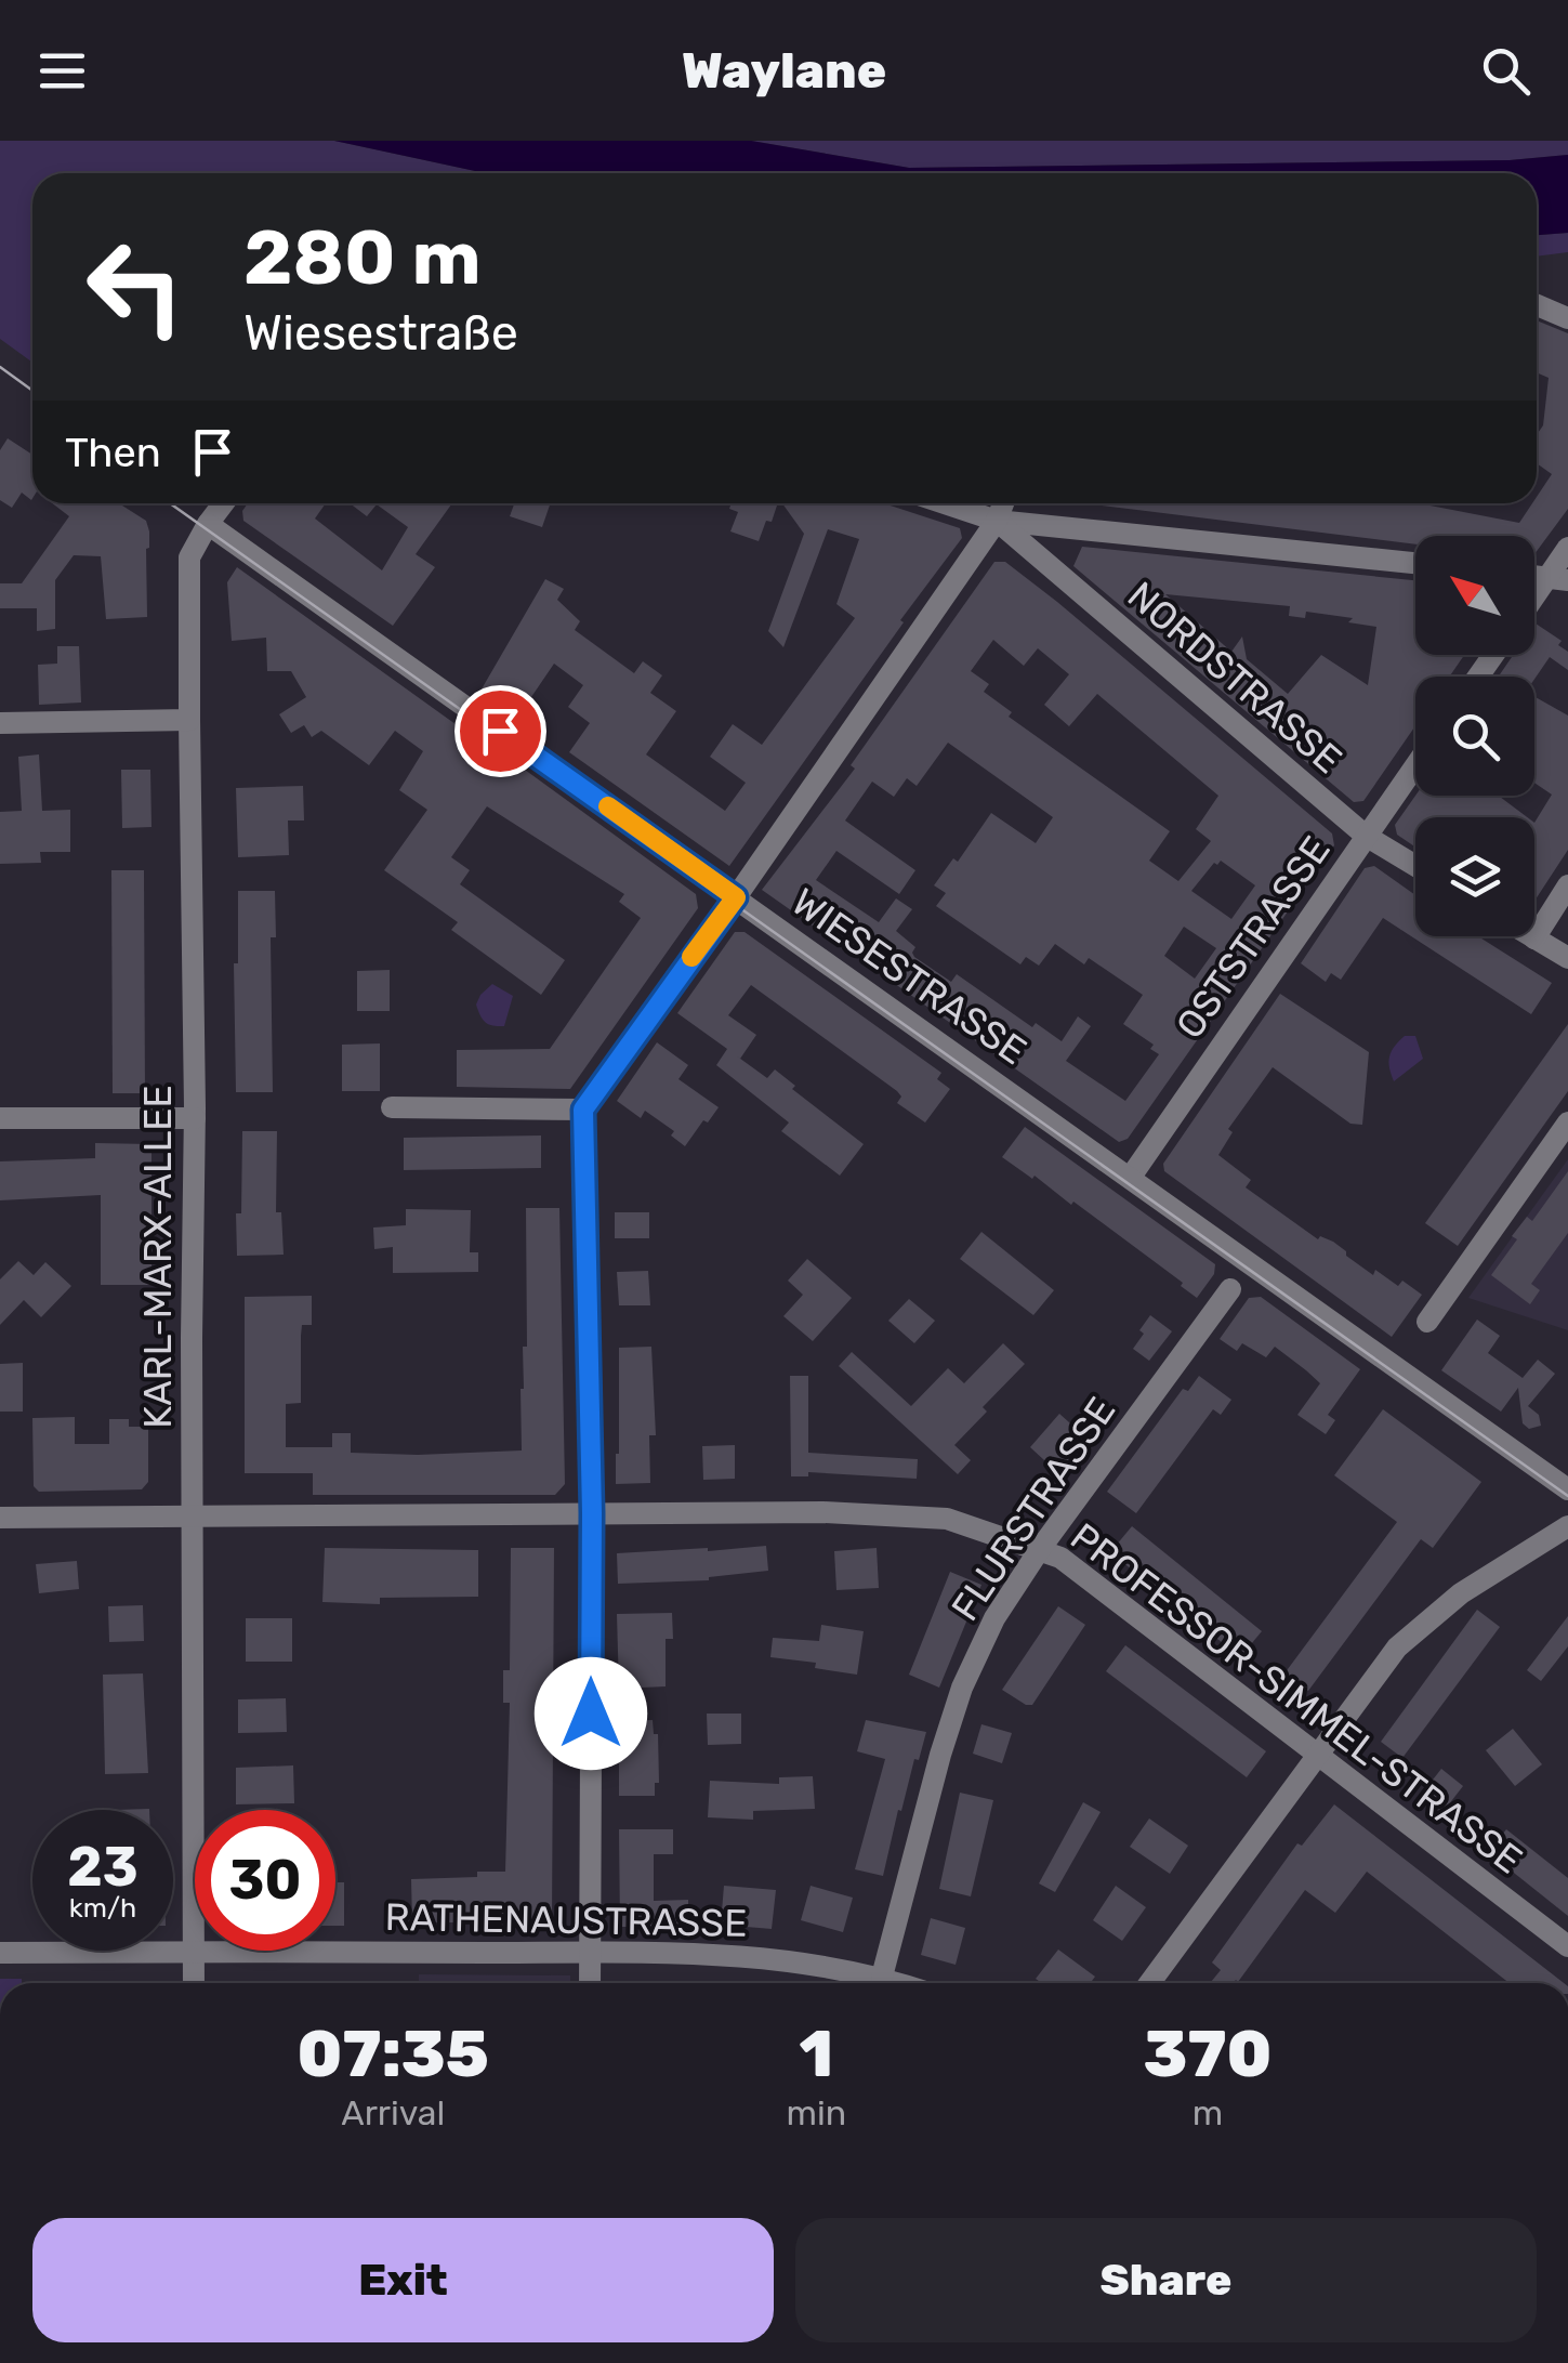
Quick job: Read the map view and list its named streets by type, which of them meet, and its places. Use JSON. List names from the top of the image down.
{
  "streets": {
    "street": [
      "NORDSTRASSE",
      "OSTSTRASSE",
      "WIESESTRASSE",
      "KARL-MARX-ALLEE",
      "FLURSTRASSE",
      "PROFESSOR-SIMMEL-STRASSE",
      "RATHENAUSTRASSE"
    ]
  },
  "crossings": [
    ["NORDSTRASSE", "OSTSTRASSE"],
    ["OSTSTRASSE", "WIESESTRASSE"],
    ["WIESESTRASSE", "KARL-MARX-ALLEE"],
    ["KARL-MARX-ALLEE", "PROFESSOR-SIMMEL-STRASSE"],
    ["KARL-MARX-ALLEE", "RATHENAUSTRASSE"],
    ["FLURSTRASSE", "PROFESSOR-SIMMEL-STRASSE"],
    ["FLURSTRASSE", "RATHENAUSTRASSE"]
  ],
  "north": "top left",
  "page": {
    "header": "Waylane",
    "turn": ["280 m", "Wiesestraße"],
    "then": "Then",
    "speed": "23 km/h",
    "limit": "30",
    "eta": [
      "07:35",
      "Arrival",
      "1",
      "min",
      "370",
      "m"
    ],
    "buttons": ["Exit", "Share"]
  }
}
